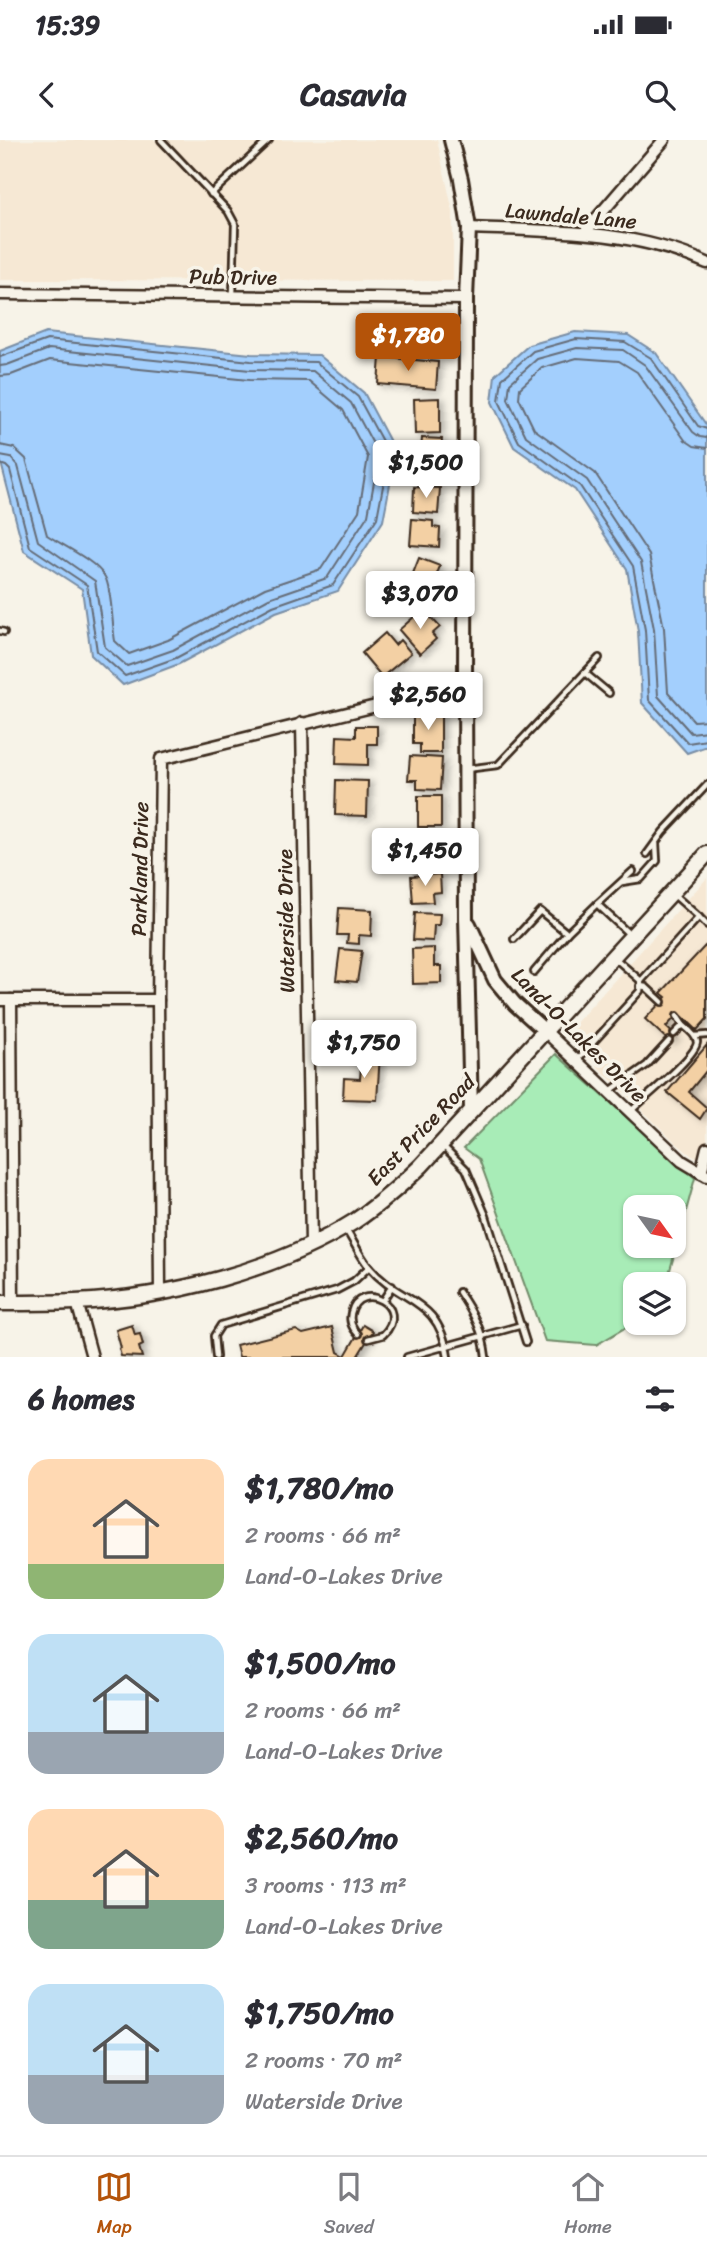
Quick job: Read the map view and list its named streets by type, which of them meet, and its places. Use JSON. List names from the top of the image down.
{
  "streets": {
    "main road": ["East Price Road"],
    "street": [
      "Lawndale Lane",
      "Pub Drive",
      "Parkland Drive",
      "Waterside Drive",
      "Land-O-Lakes Drive"
    ]
  },
  "crossings": [
    ["Lawndale Lane", "Land-O-Lakes Drive"],
    ["Pub Drive", "Land-O-Lakes Drive"],
    ["Parkland Drive", "Waterside Drive"],
    ["Parkland Drive", "Land-O-Lakes Drive"],
    ["Parkland Drive", "East Price Road"],
    ["Waterside Drive", "East Price Road"],
    ["Land-O-Lakes Drive", "East Price Road"]
  ],
  "north": "bottom right",
  "page": {
    "status": "15:39",
    "header": "Casavia",
    "price": [
      "$1,780",
      "$1,500",
      "$3,070",
      "$2,560",
      "$1,450",
      "$1,750"
    ],
    "heading": "6 homes",
    "list": [
      {
        "name": "$1,780/mo",
        "note": "2 rooms · 66 m² · Land-O-Lakes Drive"
      },
      {
        "name": "$1,500/mo",
        "note": "2 rooms · 66 m² · Land-O-Lakes Drive"
      },
      {
        "name": "$2,560/mo",
        "note": "3 rooms · 113 m² · Land-O-Lakes Drive"
      },
      {
        "name": "$1,750/mo",
        "note": "2 rooms · 70 m² · Waterside Drive"
      }
    ],
    "tabs": ["Map", "Saved", "Home"]
  }
}
